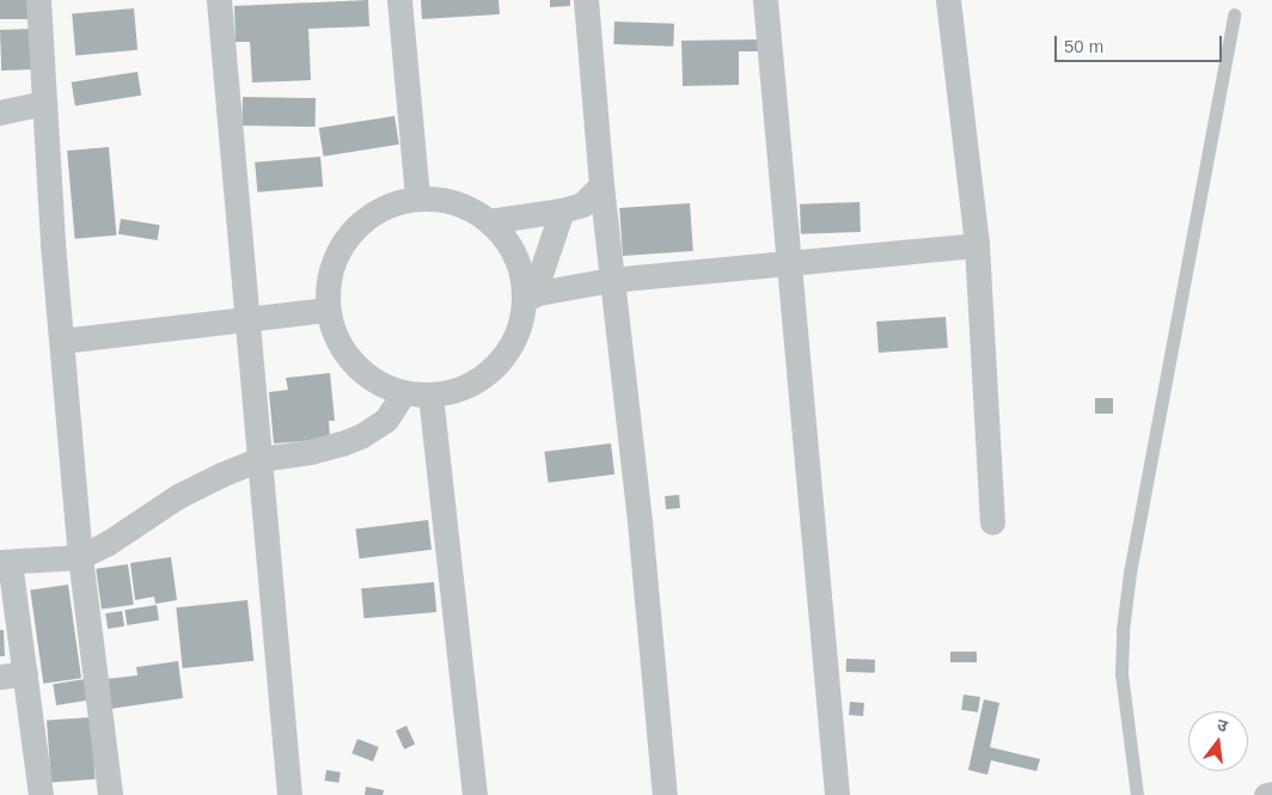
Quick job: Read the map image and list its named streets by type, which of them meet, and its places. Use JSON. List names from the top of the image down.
{
  "scale_bar": "50 m",
  "north": "top"
}
